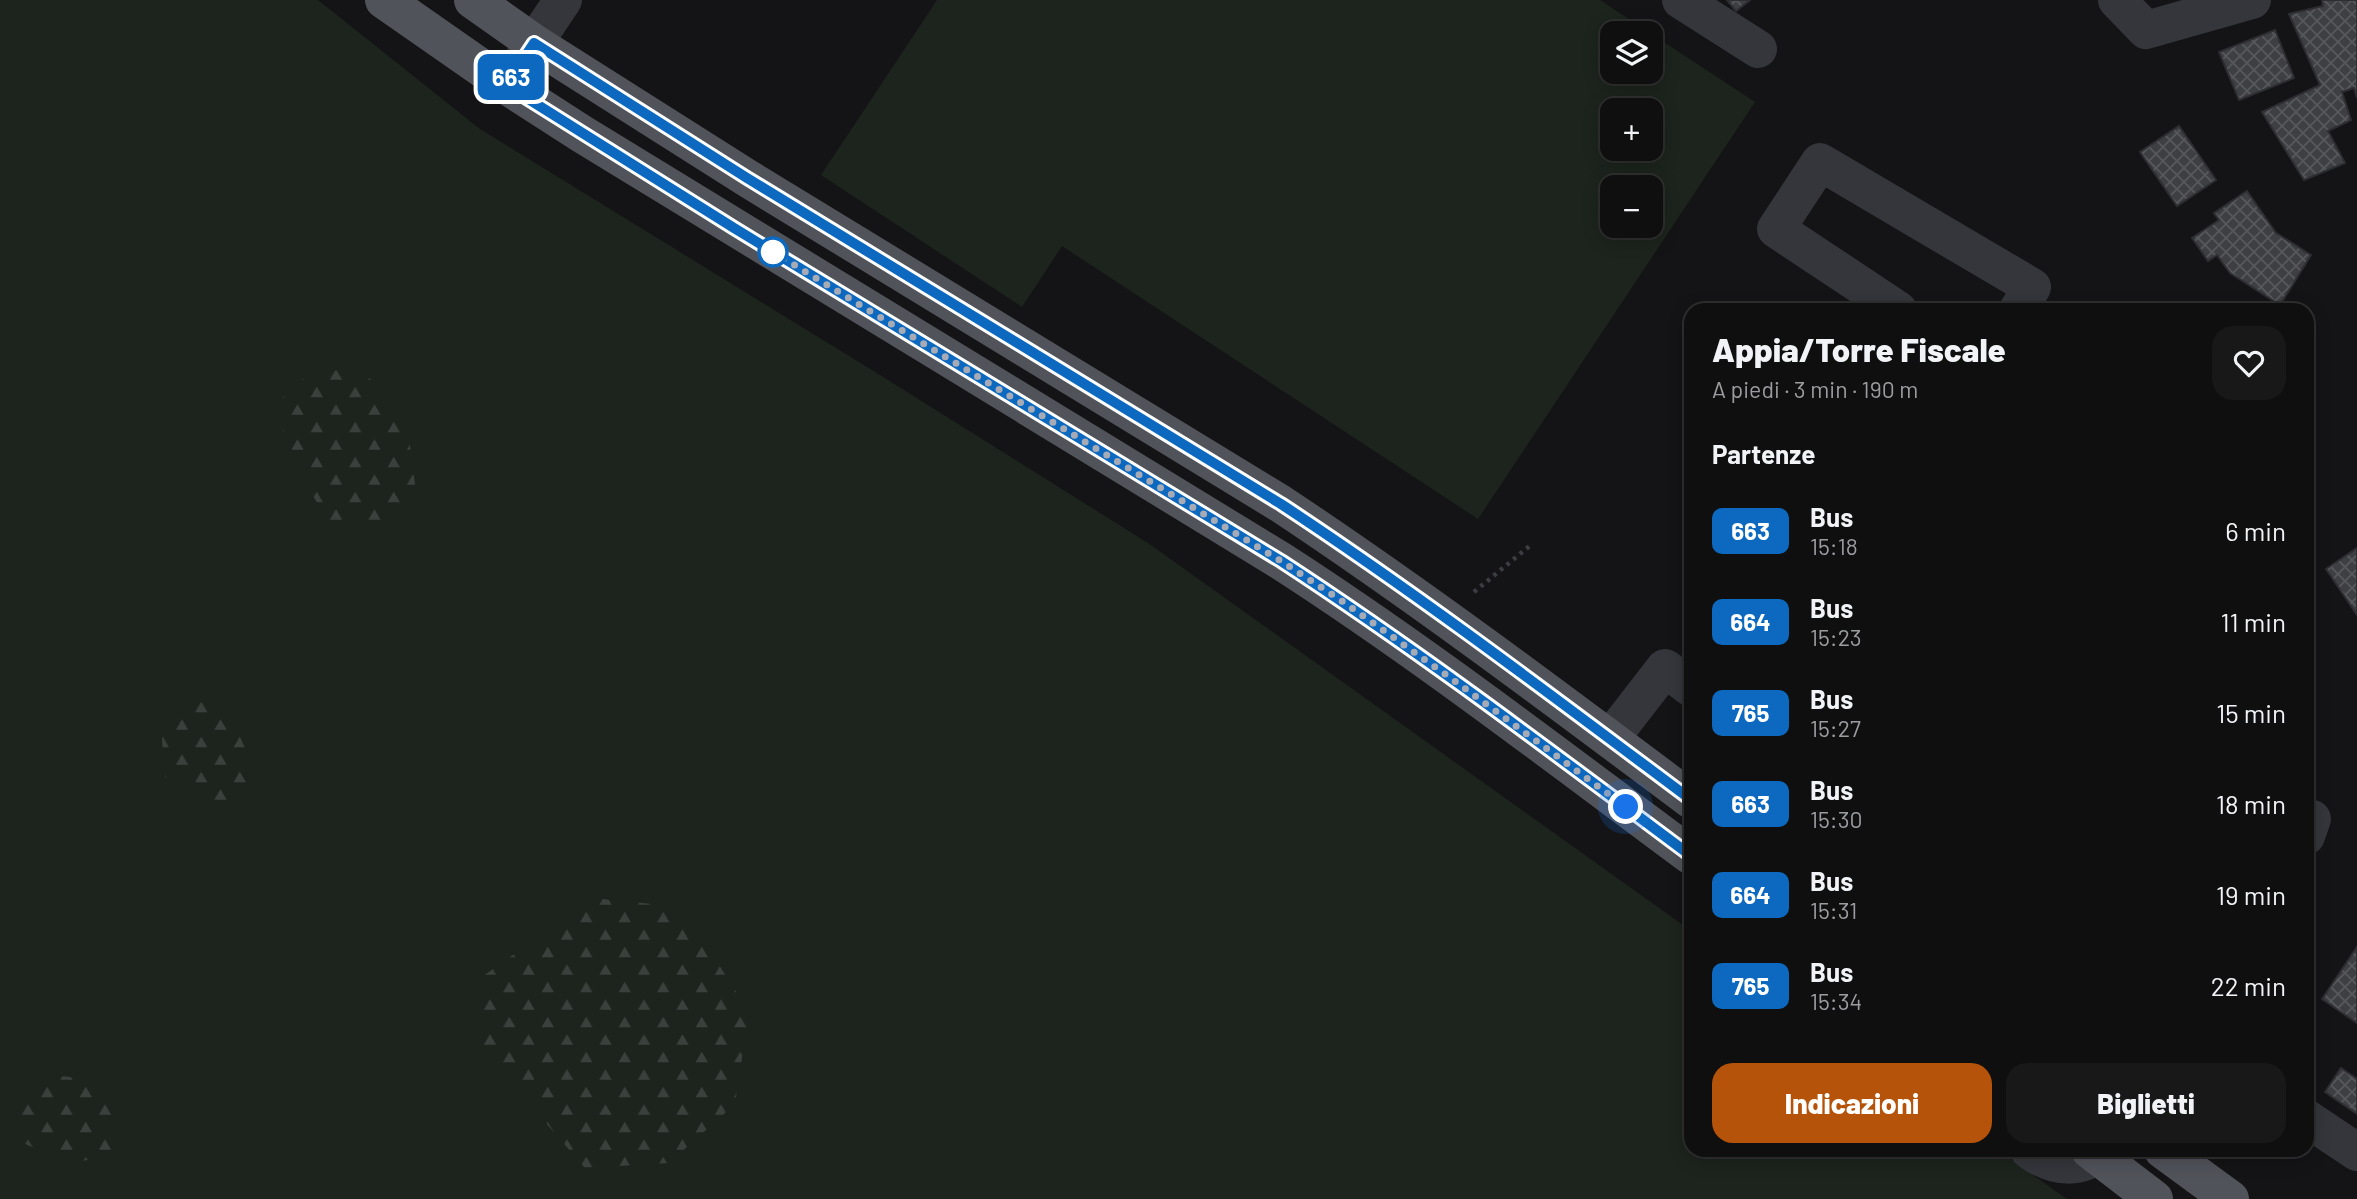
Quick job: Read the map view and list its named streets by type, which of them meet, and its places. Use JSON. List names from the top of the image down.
{
  "lines": ["bus line 663"],
  "page": {
    "on_map": "663",
    "map_buttons": ["+", "−"],
    "heading": [
      ["Appia/Torre Fiscale", "A piedi · 3 min · 190 m"],
      "Partenze"
    ],
    "list": [
      {
        "mark": "663",
        "name": "Bus",
        "note": "15:18",
        "value": "6 min"
      },
      {
        "mark": "664",
        "name": "Bus",
        "note": "15:23",
        "value": "11 min"
      },
      {
        "mark": "765",
        "name": "Bus",
        "note": "15:27",
        "value": "15 min"
      },
      {
        "mark": "663",
        "name": "Bus",
        "note": "15:30",
        "value": "18 min"
      },
      {
        "mark": "664",
        "name": "Bus",
        "note": "15:31",
        "value": "19 min"
      },
      {
        "mark": "765",
        "name": "Bus",
        "note": "15:34",
        "value": "22 min"
      }
    ],
    "buttons": ["Indicazioni", "Biglietti"]
  }
}
